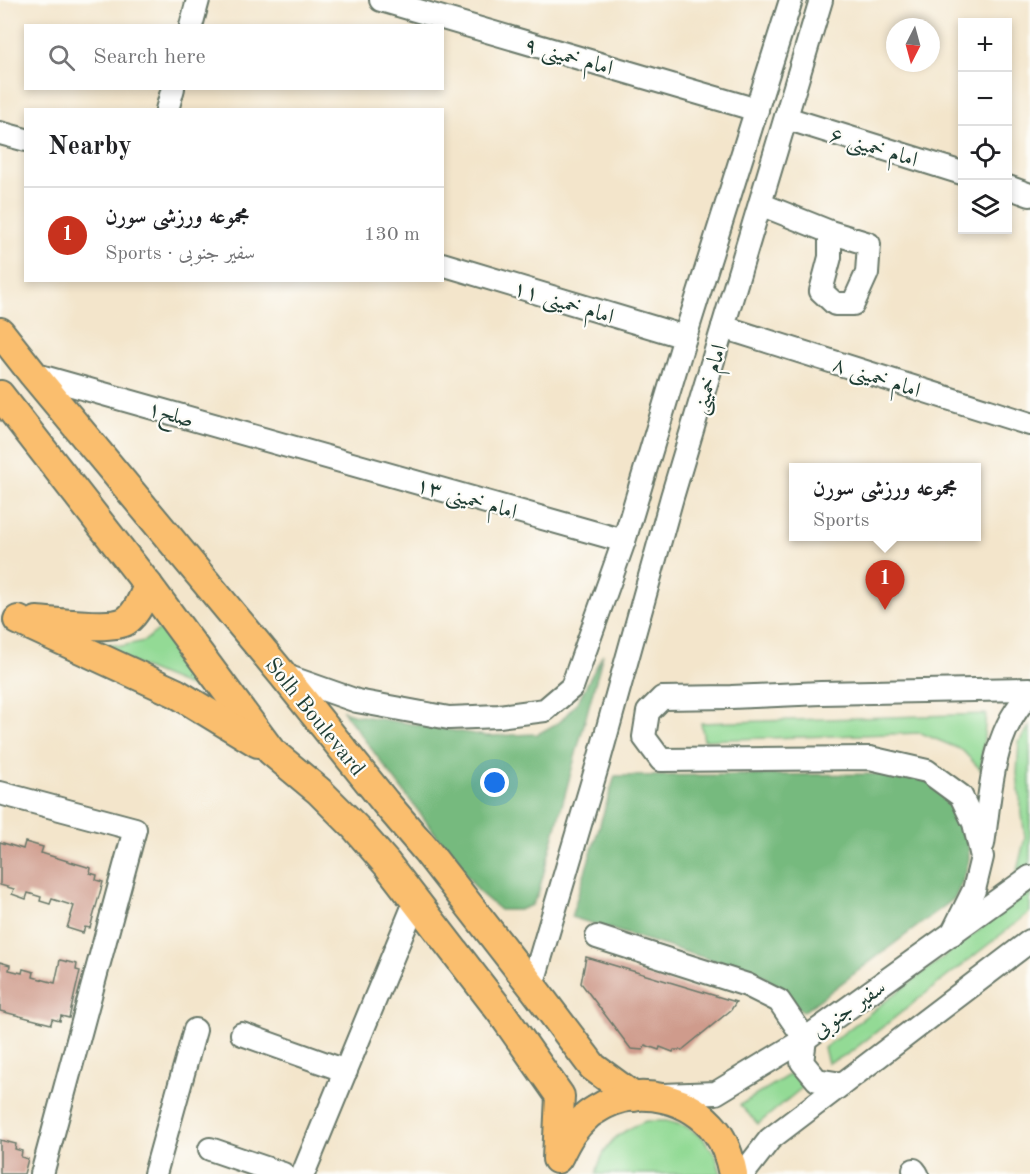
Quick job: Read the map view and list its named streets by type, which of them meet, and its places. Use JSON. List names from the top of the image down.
{
  "streets": {
    "main road": ["Solh Boulevard"],
    "street": [
      "امام خمینی ۹",
      "امام خمینی ۶",
      "امام خمینی ۱۱",
      "امام خمینی ۸",
      "امام خمینی",
      "۱صلح",
      "امام خمینی ۱۳",
      "سفیر جنوبی"
    ]
  },
  "crossings": [
    ["امام خمینی ۹", "امام خمینی"],
    ["امام خمینی ۶", "امام خمینی"],
    ["امام خمینی ۱۱", "امام خمینی"],
    ["امام خمینی ۸", "امام خمینی"],
    ["امام خمینی", "امام خمینی ۱۳"],
    ["امام خمینی", "Solh Boulevard"],
    ["۱صلح", "امام خمینی ۱۳"],
    ["۱صلح", "Solh Boulevard"],
    ["Solh Boulevard", "سفیر جنوبی"]
  ],
  "north": "bottom",
  "page": {
    "map_buttons": ["+", "−"],
    "search": "Search here",
    "heading": "Nearby",
    "list": [
      {
        "mark": "1",
        "name": "مجموعه ورزشی سورن",
        "note": "Sports · سفیر جنوبی",
        "value": "130 m"
      }
    ],
    "popup": ["مجموعه ورزشی سورن", "Sports"],
    "pins": "1"
  }
}
